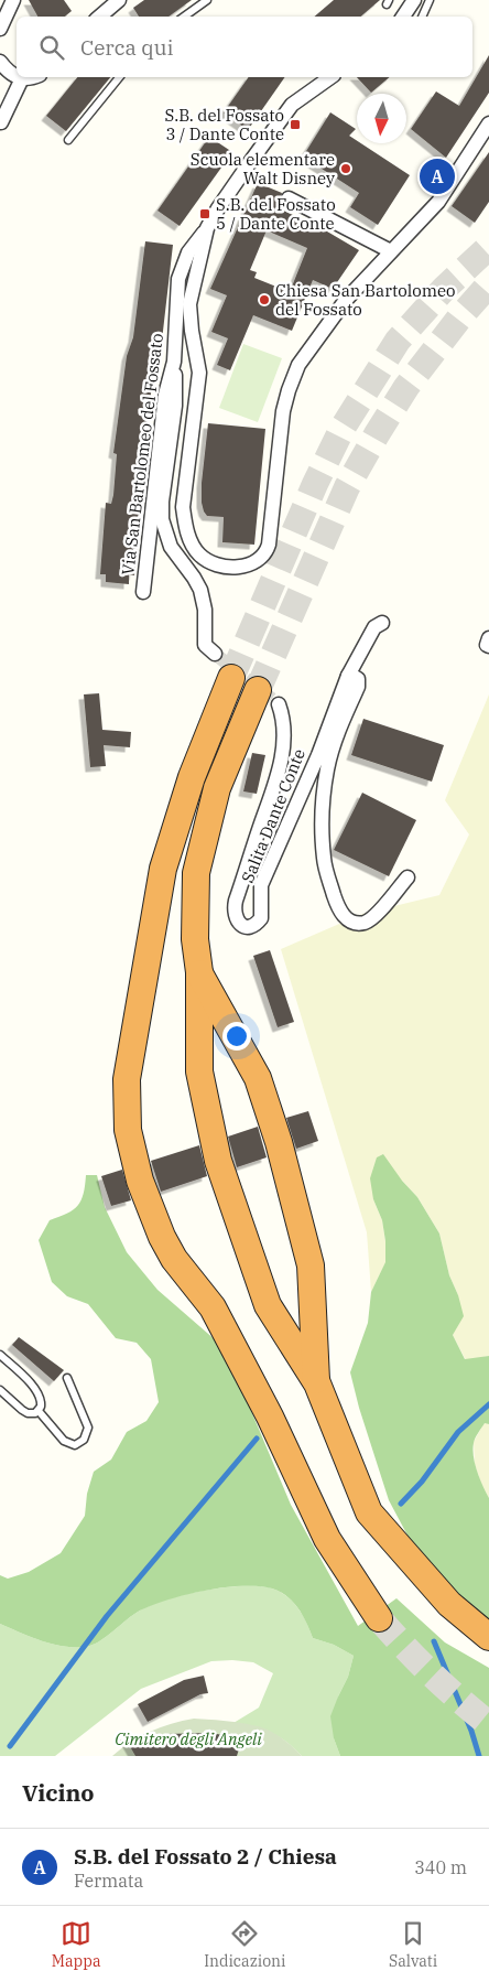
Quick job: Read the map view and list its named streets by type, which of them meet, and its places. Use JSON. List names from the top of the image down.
{
  "streets": {
    "street": ["Via San Bartolomeo del Fossato", "Salita Dante Conte"]
  },
  "parks": ["Cimitero degli Angeli"],
  "places": {
    "transit": ["S.B. del Fossato 3 / Dante Conte", "S.B. del Fossato 5 / Dante Conte"],
    "other": ["Scuola elementare Walt Disney", "Chiesa San Bartolomeo del Fossato"]
  },
  "north": "bottom",
  "page": {
    "search": "Cerca qui",
    "pins": "A",
    "heading": "Vicino",
    "list": [
      {
        "mark": "A",
        "name": "S.B. del Fossato 2 / Chiesa",
        "note": "Fermata",
        "value": "340 m"
      }
    ],
    "nav": ["Mappa", "Indicazioni", "Salvati"]
  }
}
